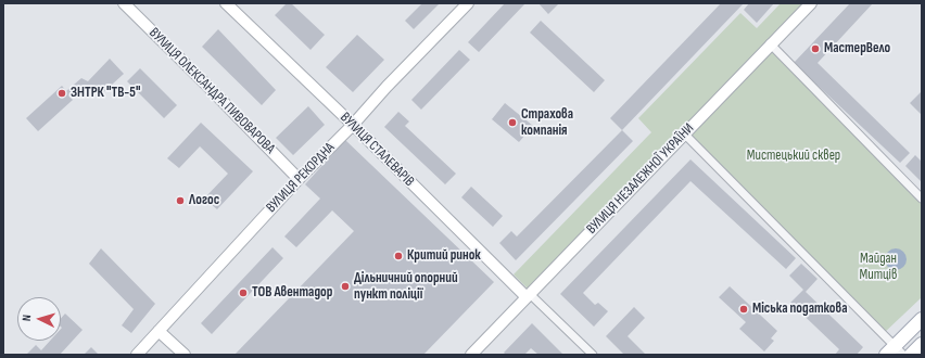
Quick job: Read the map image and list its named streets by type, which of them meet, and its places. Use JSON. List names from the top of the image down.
{
  "streets": {
    "street": [
      "ВУЛИЦЯ ОЛЕКСАНДРА ПИВОВАРОВА",
      "ВУЛИЦЯ СТАЛЕВАРІВ",
      "ВУЛИЦЯ РЕКОРДНА",
      "ВУЛИЦЯ НЕЗАЛЕЖНОЇ УКРАЇНИ"
    ]
  },
  "crossings": [
    ["ВУЛИЦЯ ОЛЕКСАНДРА ПИВОВАРОВА", "ВУЛИЦЯ РЕКОРДНА"],
    ["ВУЛИЦЯ СТАЛЕВАРІВ", "ВУЛИЦЯ РЕКОРДНА"],
    ["ВУЛИЦЯ СТАЛЕВАРІВ", "ВУЛИЦЯ НЕЗАЛЕЖНОЇ УКРАЇНИ"]
  ],
  "parks": ["Мистецький сквер", "Майдан Митців"],
  "places": [
    "МастерВело",
    "ЗНТРК \"ТВ-5\"",
    "Страхова компанія",
    "Логос",
    "Критий ринок",
    "Дільничний опорний пункт поліції",
    "ТОВ Авентадор",
    "Міська податкова"
  ],
  "north": "left"
}
